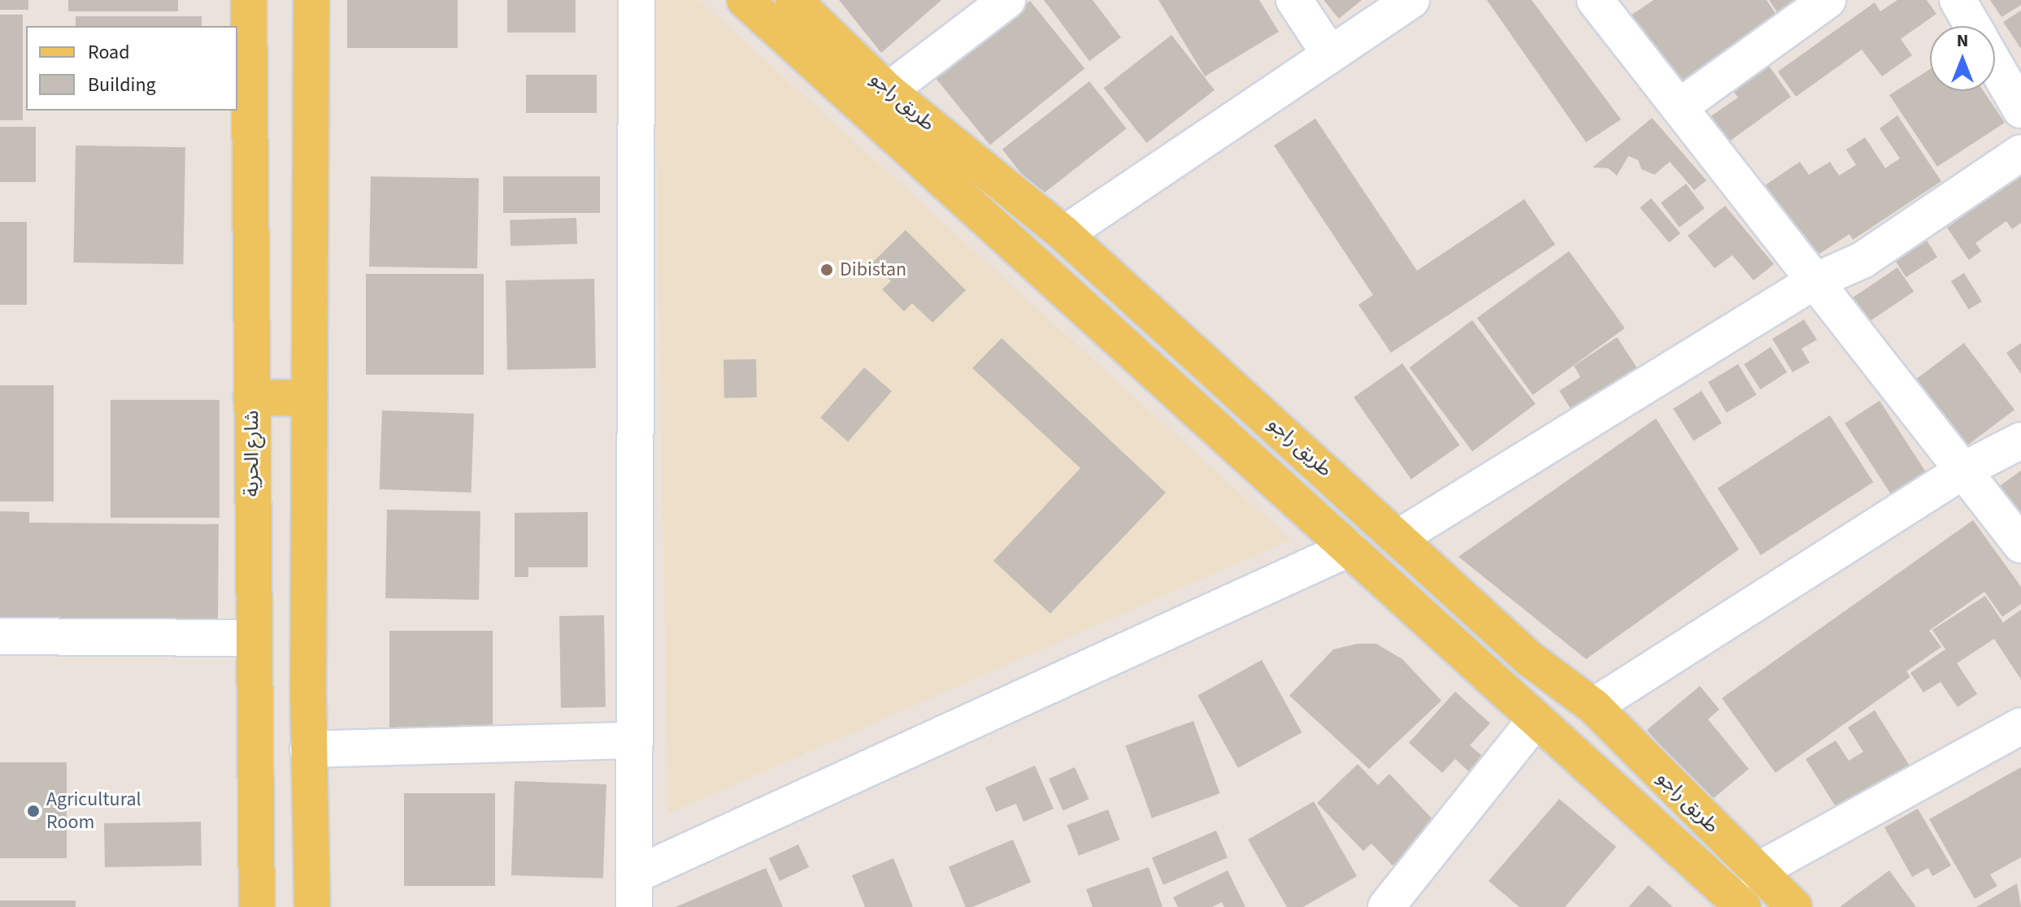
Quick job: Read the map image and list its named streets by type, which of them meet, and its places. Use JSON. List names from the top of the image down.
{
  "streets": {
    "main road": ["طريق راجو", "شارع الحرية"]
  },
  "places": ["Dibistan", "Agricultural Room"],
  "legend": ["Road", "Building"],
  "north": "top"
}
